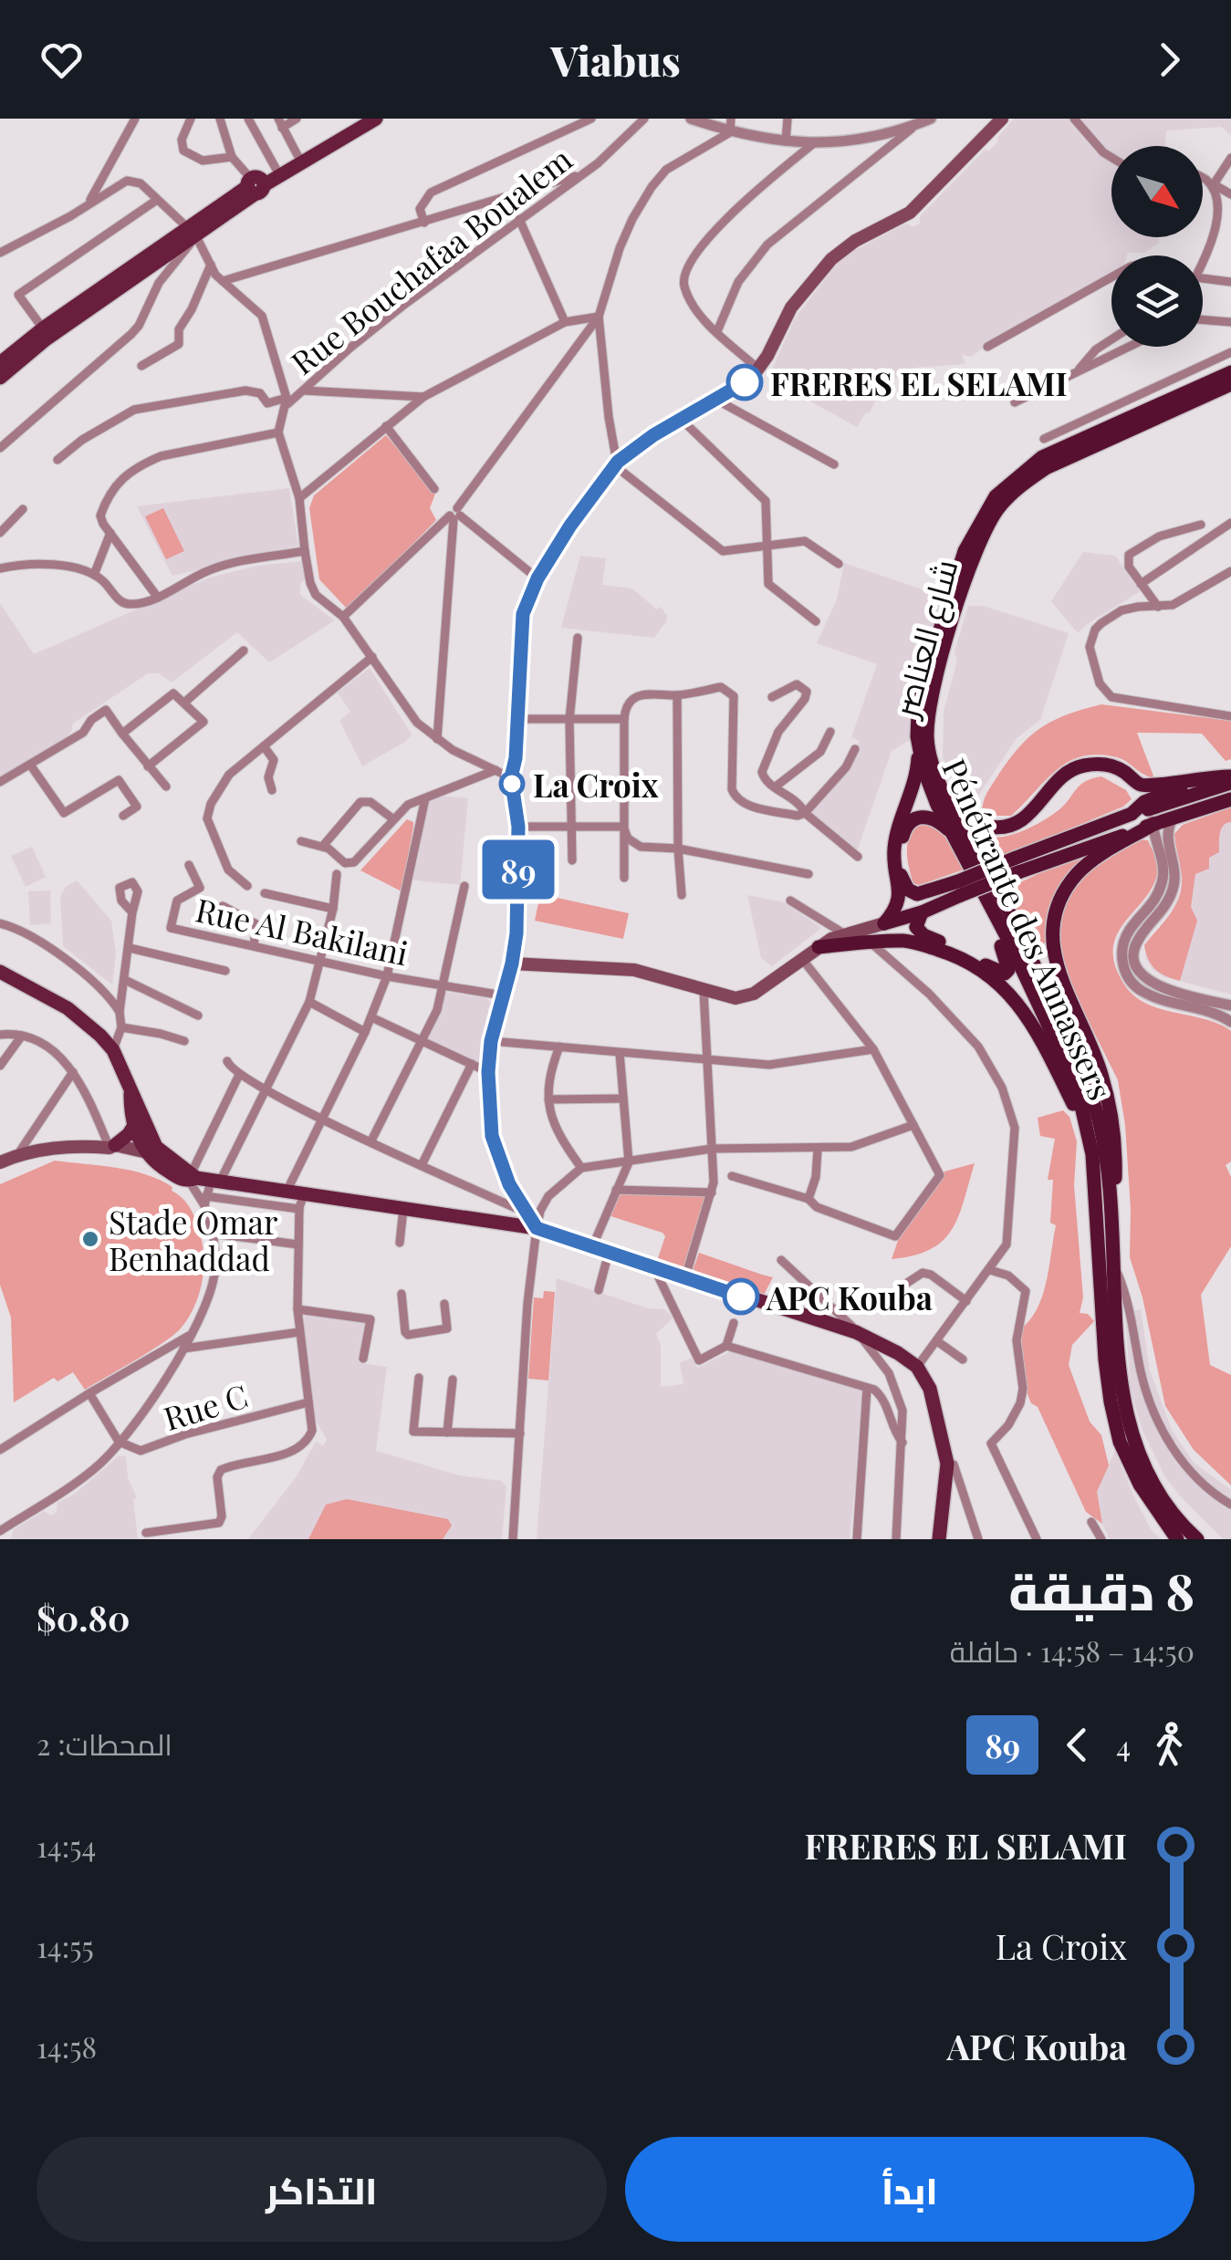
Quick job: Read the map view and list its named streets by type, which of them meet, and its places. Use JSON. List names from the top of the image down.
{
  "streets": {
    "highway": ["شارع العناصر", "Pénétrante des Annassers"],
    "street": ["Rue Bouchafaa Boualem", "Rue Al Bakilani", "Rue C"]
  },
  "places": [
    "FRERES EL SELAMI",
    "La Croix",
    "Stade Omar Benhaddad",
    "APC Kouba"
  ],
  "lines": ["bus line 89"],
  "north": "bottom right",
  "page": {
    "header": "Viabus",
    "on_map": "89",
    "heading": ["8 دقيقة", "14:50 – 14:58 · حافلة", "$0.80"],
    "legs": ["4", "89", "المحطات: 2"],
    "list": [
      {
        "name": "FRERES EL SELAMI",
        "value": "14:54"
      },
      {
        "name": "La Croix",
        "value": "14:55"
      },
      {
        "name": "APC Kouba",
        "value": "14:58"
      }
    ],
    "buttons": ["ابدأ", "التذاكر"]
  }
}
